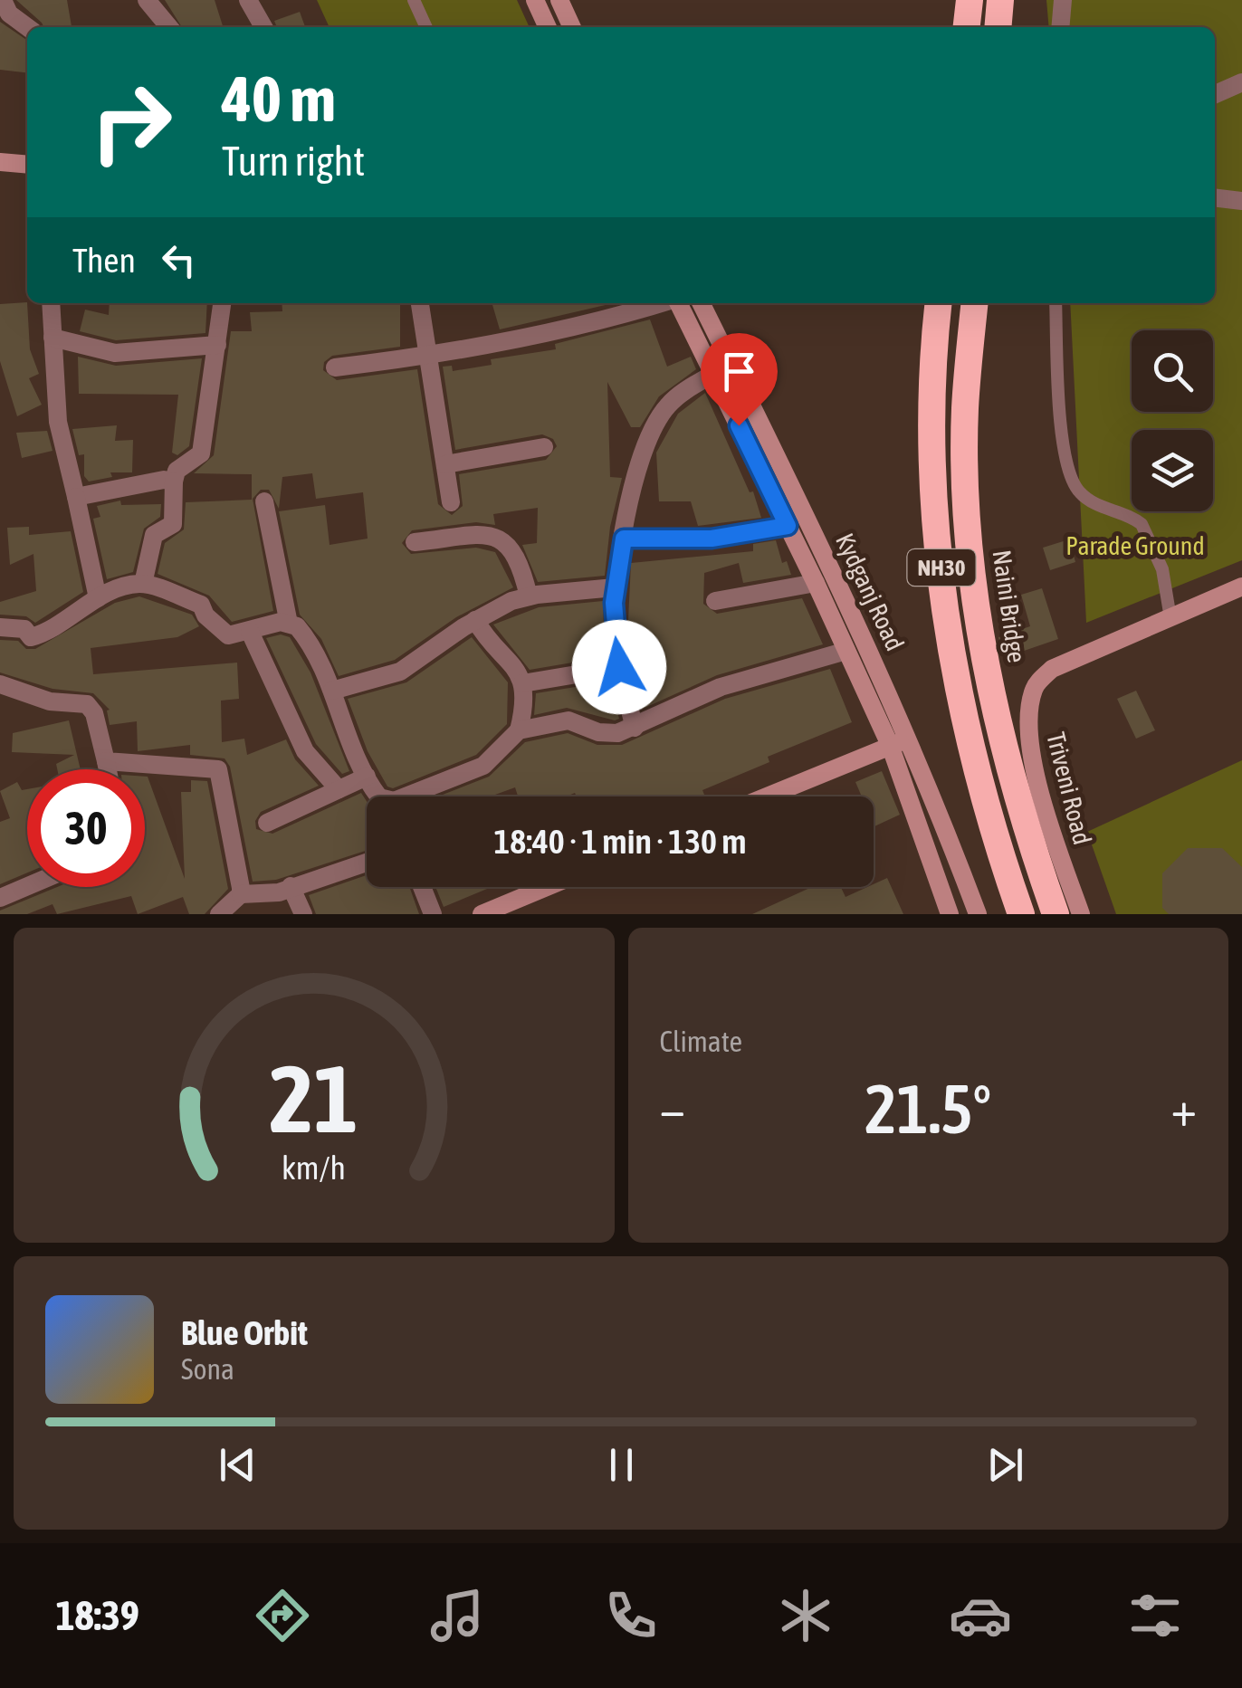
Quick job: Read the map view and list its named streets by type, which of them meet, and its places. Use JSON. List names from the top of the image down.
{
  "streets": {
    "highway": ["NH30", "Naini Bridge"],
    "main road": ["Kydganj Road", "Triveni Road"]
  },
  "parks": ["Parade Ground"],
  "page": {
    "turn": ["40 m", "Turn right"],
    "then": "Then",
    "limit": "30",
    "trip": "18:40 · 1 min · 130 m",
    "tile": "Climate",
    "heat": ["−", "21.5°", "+"],
    "song": ["Blue Orbit", "Sona"],
    "tabs": "18:39",
    "gauge": ["21", "km/h"]
  }
}
